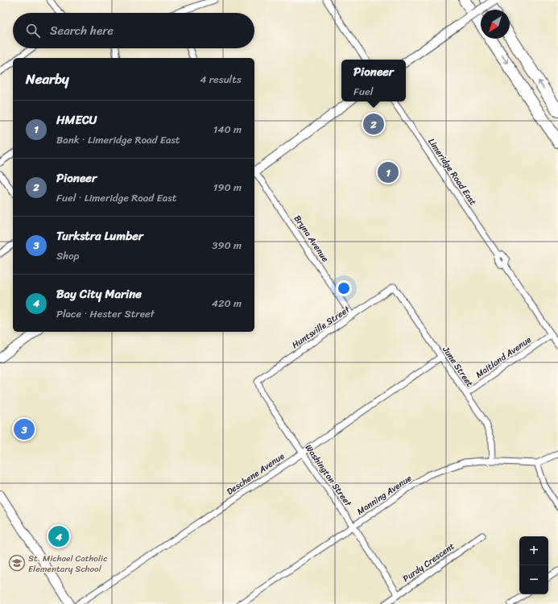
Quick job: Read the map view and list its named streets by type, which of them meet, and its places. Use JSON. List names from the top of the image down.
{
  "streets": {
    "street": [
      "Limeridge Road East",
      "Bryna Avenue",
      "Huntsville Street",
      "Maitland Avenue",
      "June Street",
      "Deschene Avenue",
      "Washington Street",
      "Manning Avenue",
      "Purdy Crescent"
    ]
  },
  "crossings": [
    ["Limeridge Road East", "Maitland Avenue"],
    ["Bryna Avenue", "Huntsville Street"],
    ["Huntsville Street", "June Street"],
    ["Huntsville Street", "Washington Street"],
    ["Maitland Avenue", "June Street"],
    ["June Street", "Deschene Avenue"],
    ["June Street", "Manning Avenue"],
    ["Deschene Avenue", "Washington Street"],
    ["Washington Street", "Manning Avenue"],
    ["Washington Street", "Purdy Crescent"]
  ],
  "places": {
    "school or university": ["St. Michael Catholic Elementary School"]
  },
  "north": "bottom left",
  "page": {
    "search": "Search here",
    "heading": ["Nearby", "4 results"],
    "popup": ["Pioneer", "Fuel"],
    "list": [
      {
        "mark": "1",
        "name": "HMECU",
        "note": "Bank · Limeridge Road East",
        "value": "140 m"
      },
      {
        "mark": "2",
        "name": "Pioneer",
        "note": "Fuel · Limeridge Road East",
        "value": "190 m"
      },
      {
        "mark": "3",
        "name": "Turkstra Lumber",
        "note": "Shop",
        "value": "390 m"
      },
      {
        "mark": "4",
        "name": "Bay City Marine",
        "note": "Place · Hester Street",
        "value": "420 m"
      }
    ],
    "pins": [
      "2",
      "1",
      "3",
      "4"
    ],
    "map_buttons": ["+", "−"]
  }
}
